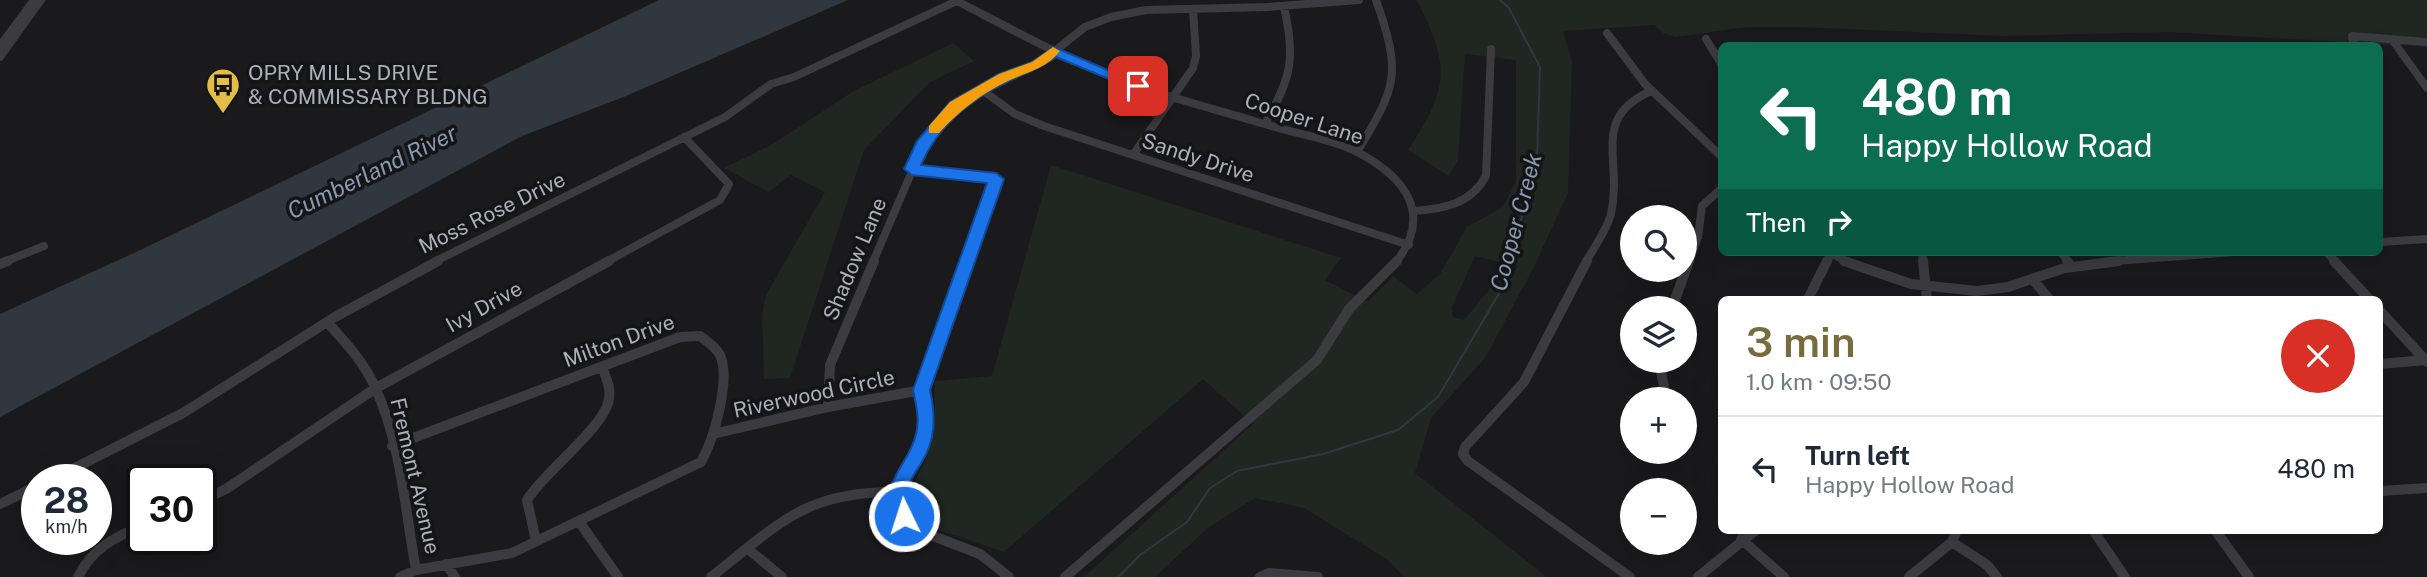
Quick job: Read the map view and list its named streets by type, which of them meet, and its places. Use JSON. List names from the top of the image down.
{
  "streets": {
    "street": [
      "Cooper Lane",
      "Sandy Drive",
      "Moss Rose Drive",
      "Shadow Lane",
      "Ivy Drive",
      "Milton Drive",
      "Riverwood Circle",
      "Fremont Avenue"
    ]
  },
  "crossings": [
    ["Cooper Lane", "Moss Rose Drive"],
    ["Cooper Lane", "Shadow Lane"],
    ["Sandy Drive", "Shadow Lane"],
    ["Moss Rose Drive", "Ivy Drive"],
    ["Moss Rose Drive", "Fremont Avenue"],
    ["Shadow Lane", "Riverwood Circle"],
    ["Ivy Drive", "Fremont Avenue"],
    ["Milton Drive", "Riverwood Circle"],
    ["Milton Drive", "Fremont Avenue"]
  ],
  "water": ["Cumberland River", "Cooper Creek"],
  "places": {
    "bus stop": ["OPRY MILLS DRIVE & COMMISSARY BLDNG"]
  },
  "page": {
    "turn": ["480 m", "Happy Hollow Road"],
    "then": "Then",
    "map_buttons": ["+", "−"],
    "heading": ["3 min", "1.0 km · 09:50"],
    "list": [
      {
        "name": "Turn left",
        "note": "Happy Hollow Road",
        "value": "480 m"
      }
    ],
    "speed": "28 km/h",
    "limit": "30"
  }
}
